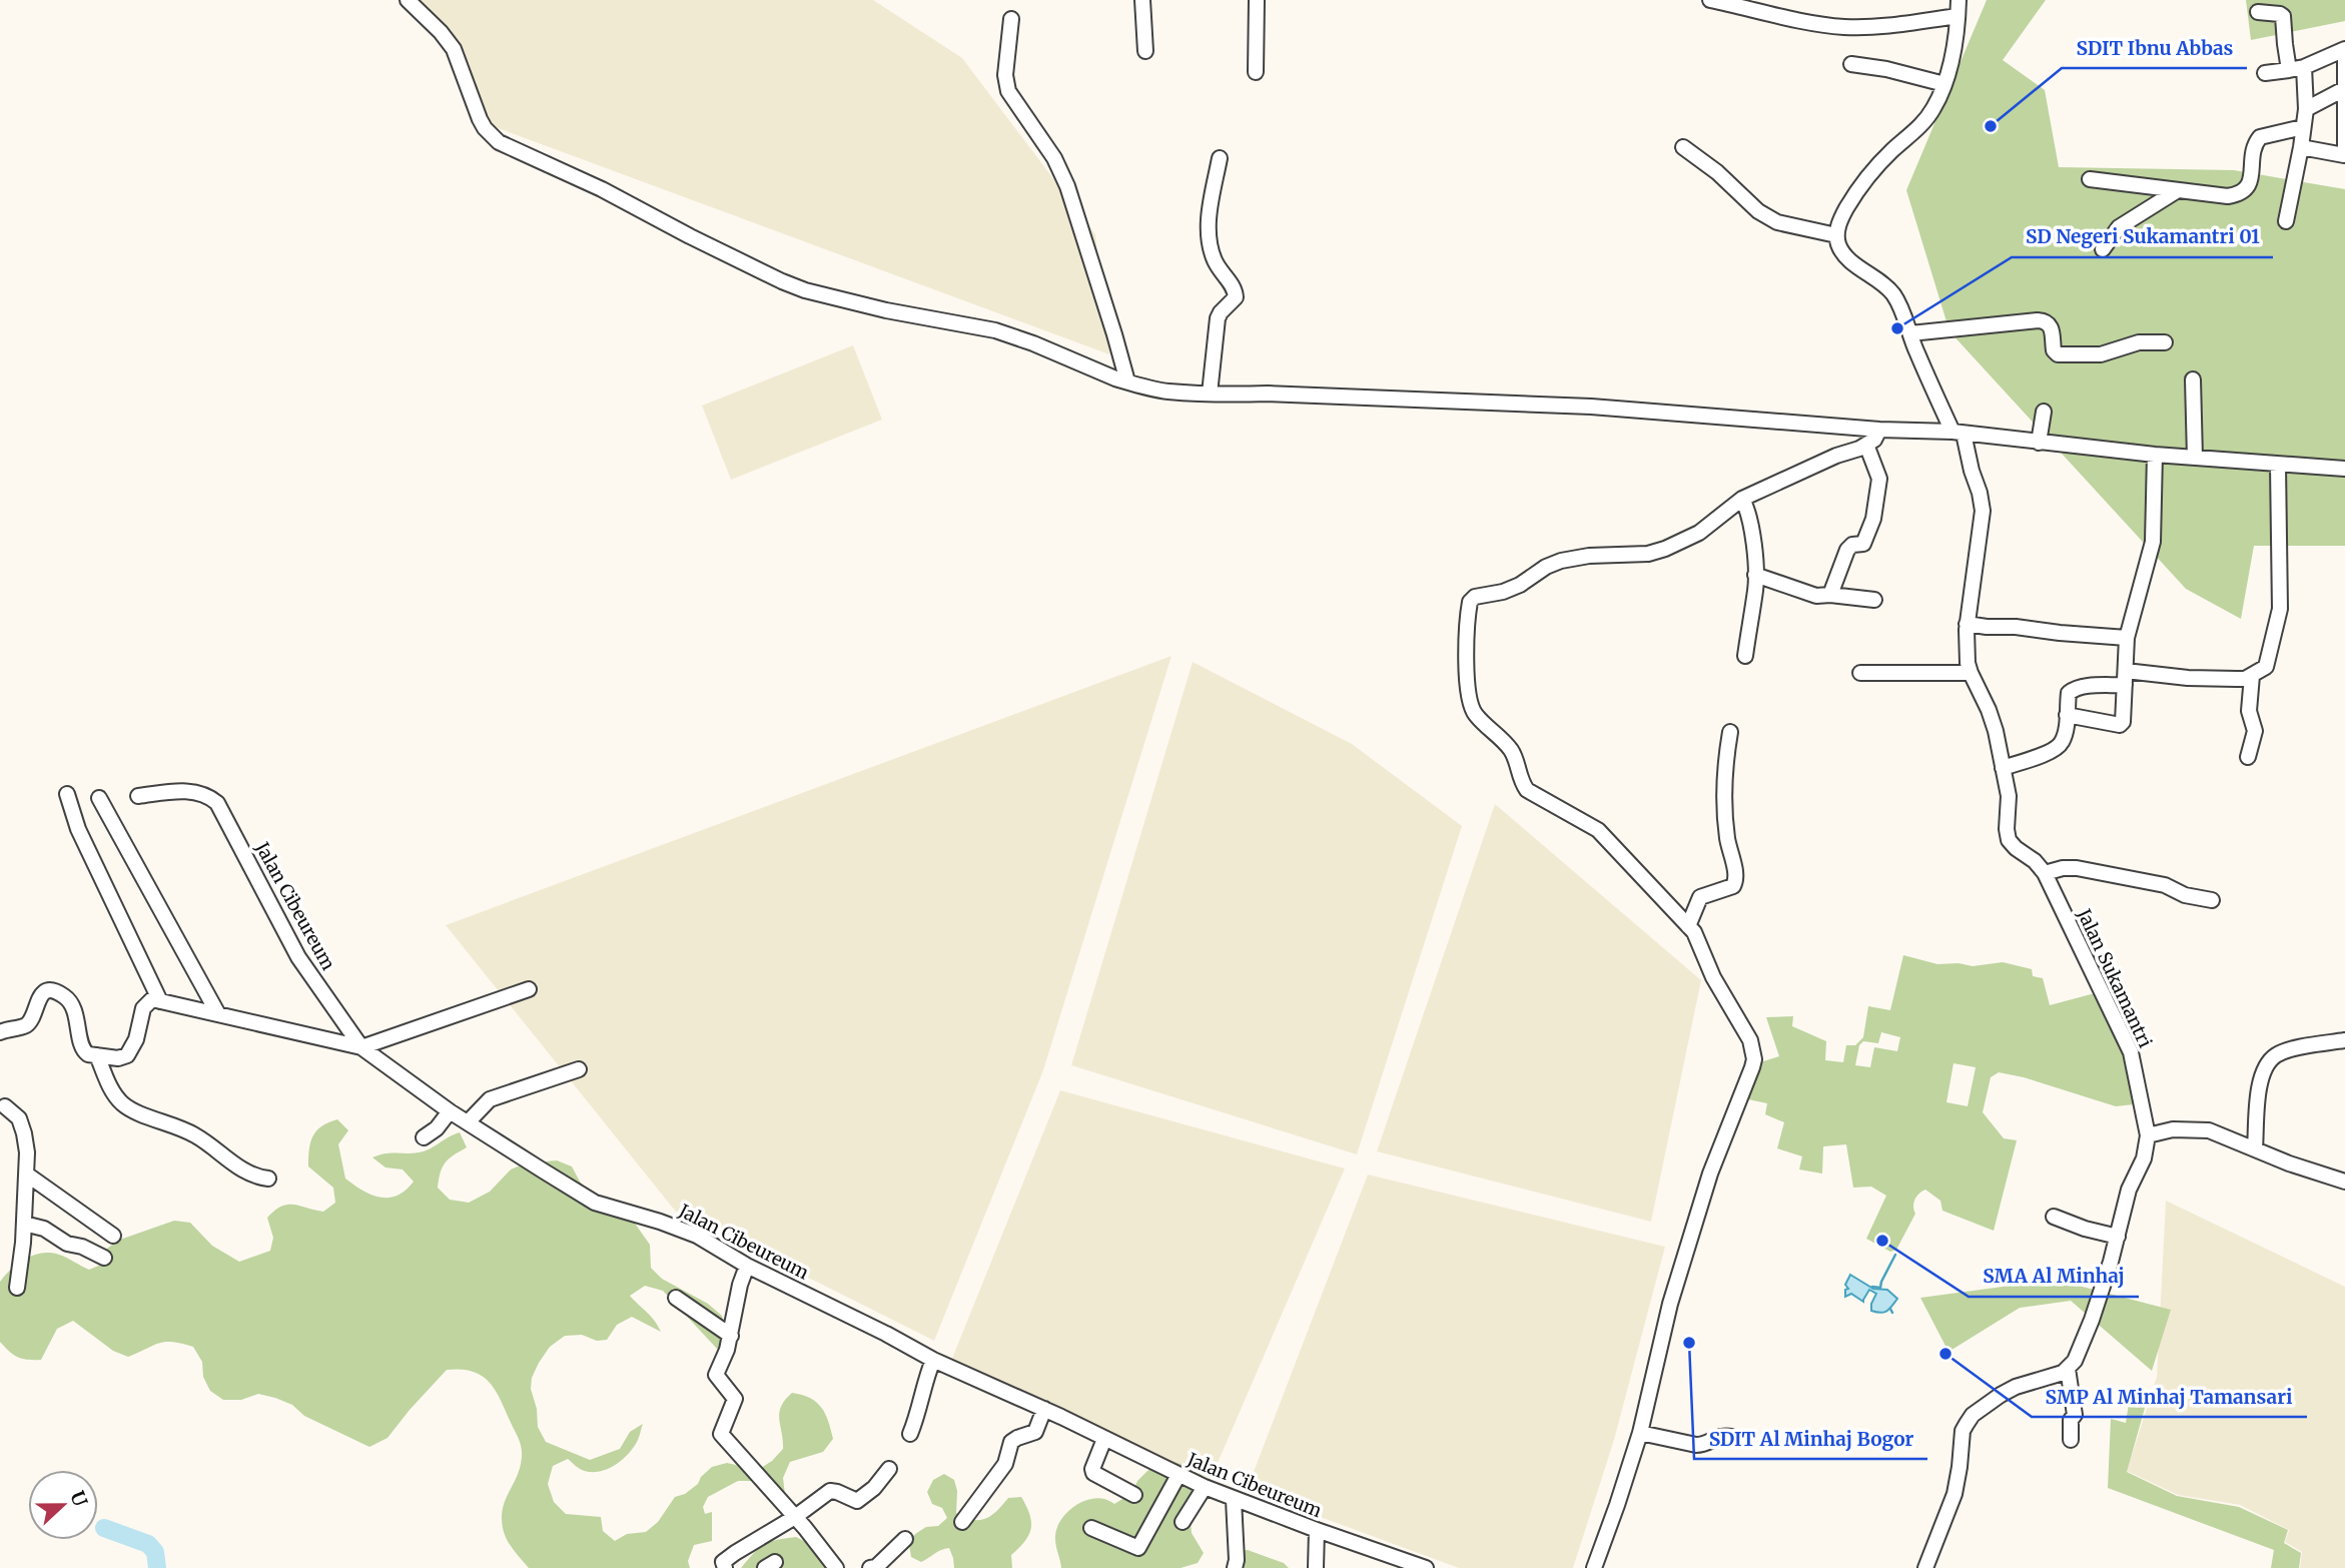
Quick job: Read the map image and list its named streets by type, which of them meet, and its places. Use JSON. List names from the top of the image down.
{
  "streets": {
    "street": ["Jalan Cibeureum", "Jalan Sukamantri"]
  },
  "places": [
    "SDIT Ibnu Abbas",
    "SD Negeri Sukamantri 01",
    "SMA Al Minhaj",
    "SDIT Al Minhaj Bogor",
    "SMP Al Minhaj Tamansari"
  ],
  "north": "right"
}
